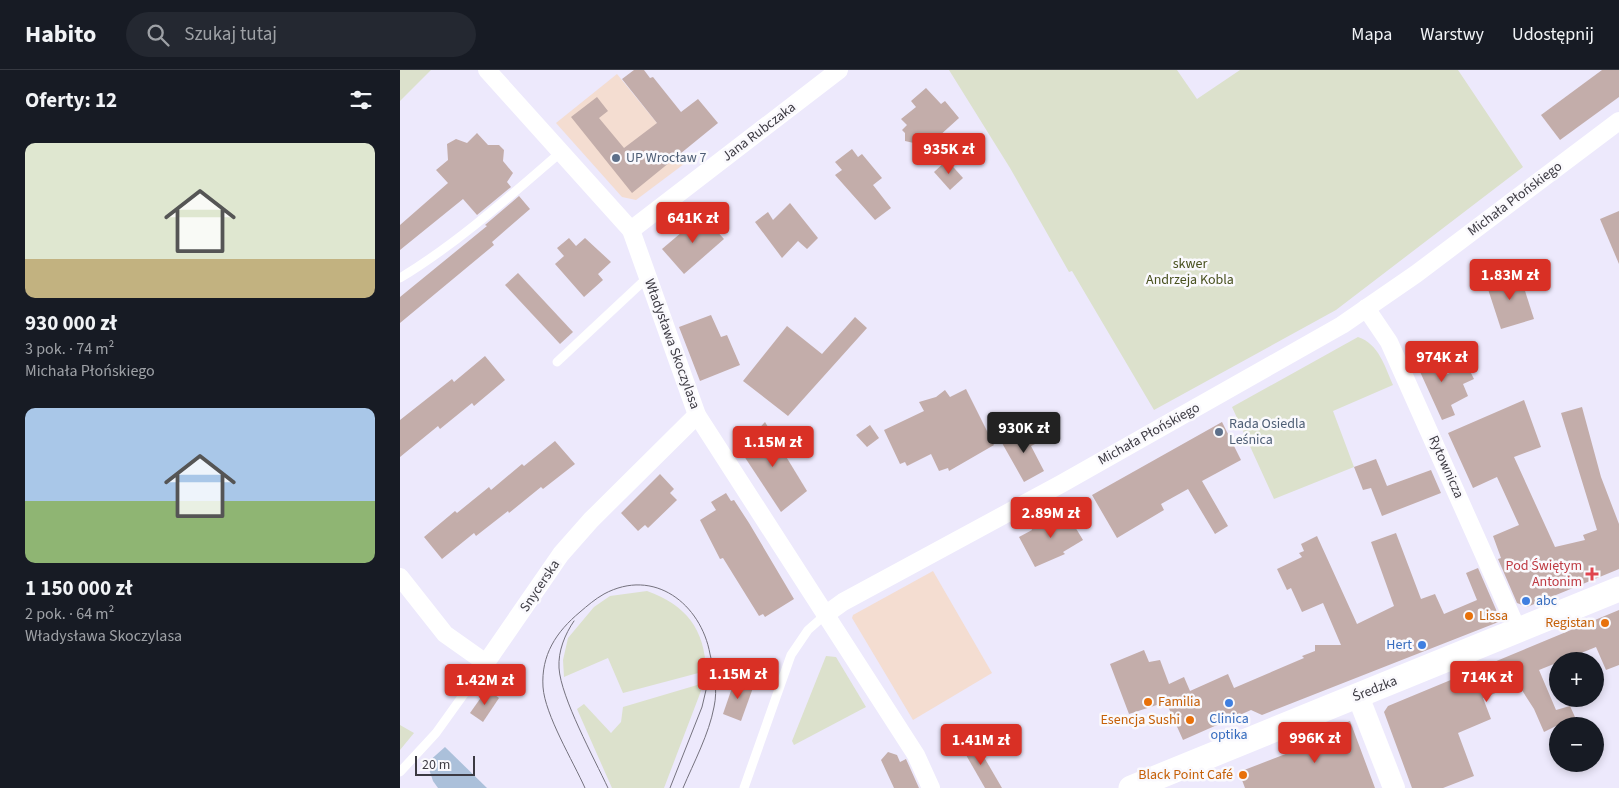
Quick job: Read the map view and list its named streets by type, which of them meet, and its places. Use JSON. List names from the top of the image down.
{
  "streets": {
    "main road": ["Średzka"],
    "street": [
      "Jana Rubczaka",
      "Michała Płońskiego",
      "Władysława Skoczylasa",
      "Rytownicza",
      "Snycerska"
    ]
  },
  "crossings": [
    ["Jana Rubczaka", "Władysława Skoczylasa"],
    ["Michała Płońskiego", "Władysława Skoczylasa"],
    ["Michała Płońskiego", "Rytownicza"],
    ["Władysława Skoczylasa", "Snycerska"],
    ["Rytownicza", "Średzka"]
  ],
  "parks": ["skwer Andrzeja Kobla"],
  "places": {
    "other": [
      "UP Wrocław 7",
      "Rada Osiedla Leśnica",
      "abc",
      "Lissa",
      "Registan",
      "Hert",
      "Familia",
      "Clinica optika",
      "Esencja Sushi",
      "Black Point Café"
    ],
    "health": ["Pod Świętym Antonim"]
  },
  "scale_bar": "20 m",
  "page": {
    "header": "Habito",
    "search": "Szukaj tutaj",
    "nav": ["Mapa", "Warstwy", "Udostępnij"],
    "heading": "Oferty: 12",
    "list": [
      {
        "name": "930 000 zł",
        "note": "3 pok. · 74 m² · Michała Płońskiego"
      },
      {
        "name": "1 150 000 zł",
        "note": "2 pok. · 64 m² · Władysława Skoczylasa"
      }
    ],
    "price": [
      "935K zł",
      "641K zł",
      "1.83M zł",
      "974K zł",
      "930K zł",
      "1.15M zł",
      "2.89M zł",
      "1.15M zł",
      "714K zł",
      "1.42M zł",
      "996K zł",
      "1.41M zł"
    ],
    "map_buttons": ["+", "−"],
    "scale": "20 m"
  }
}
